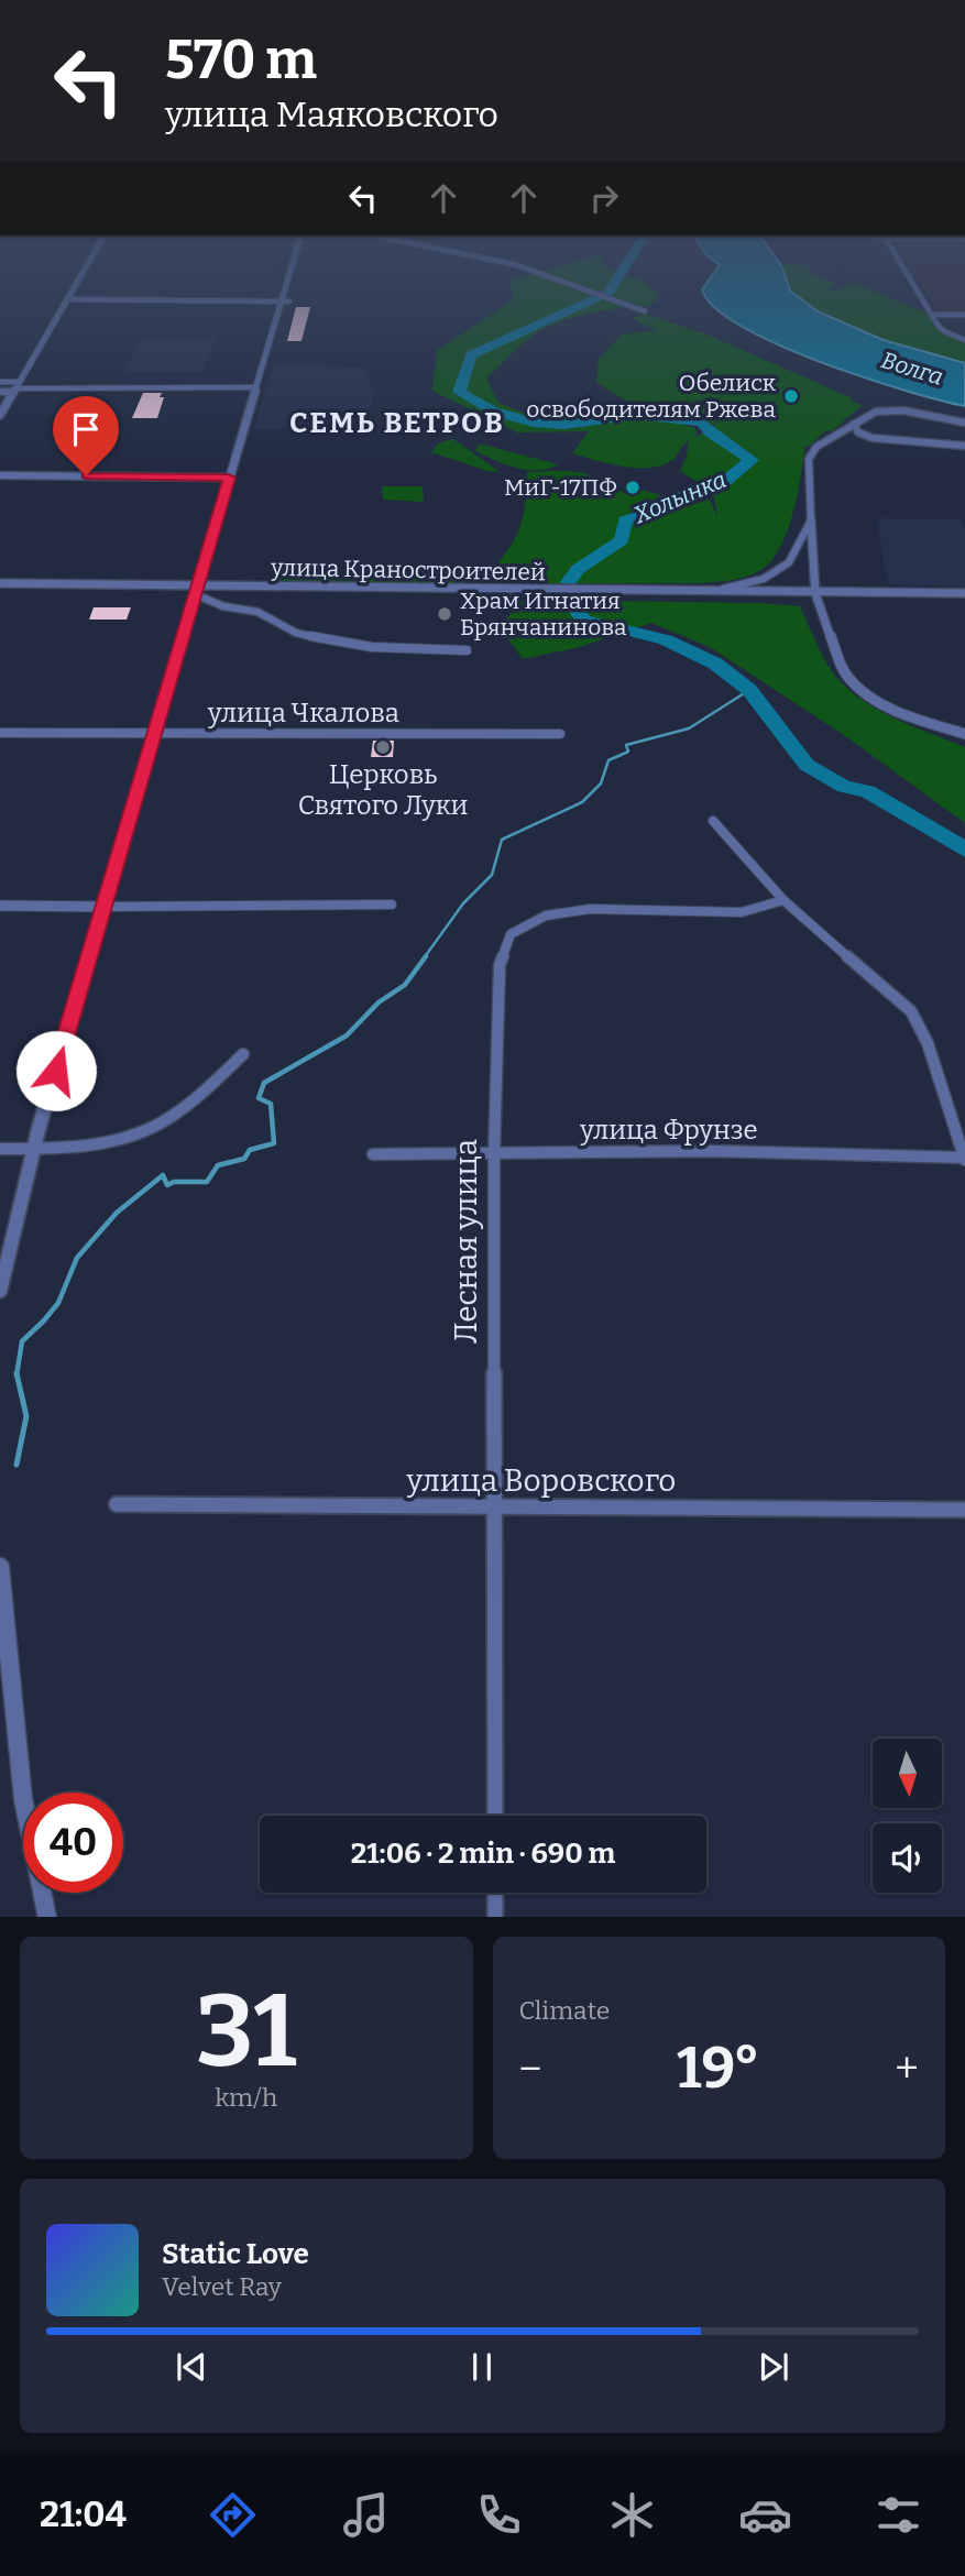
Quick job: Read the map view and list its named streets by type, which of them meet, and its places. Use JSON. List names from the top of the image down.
{
  "streets": {
    "street": [
      "улица Краностроителей",
      "улица Чкалова",
      "улица Фрунзе",
      "Лесная улица",
      "улица Воровского"
    ]
  },
  "crossings": [
    ["улица Фрунзе", "Лесная улица"],
    ["Лесная улица", "улица Воровского"]
  ],
  "districts": ["СЕМЬ ВЕТРОВ"],
  "water": ["Волга", "Холынка"],
  "places": [
    "Обелиск освободителям Ржева",
    "МиГ-17ПФ",
    "Храм Игнатия Брянчанинова",
    "Церковь Святого Луки"
  ],
  "north": "bottom",
  "page": {
    "turn": ["570 m", "улица Маяковского"],
    "limit": "40",
    "trip": "21:06 · 2 min · 690 m",
    "tile": [
      ["31", "km/h"],
      "Climate"
    ],
    "heat": ["−", "19°", "+"],
    "song": ["Static Love", "Velvet Ray"],
    "tabs": "21:04"
  }
}
